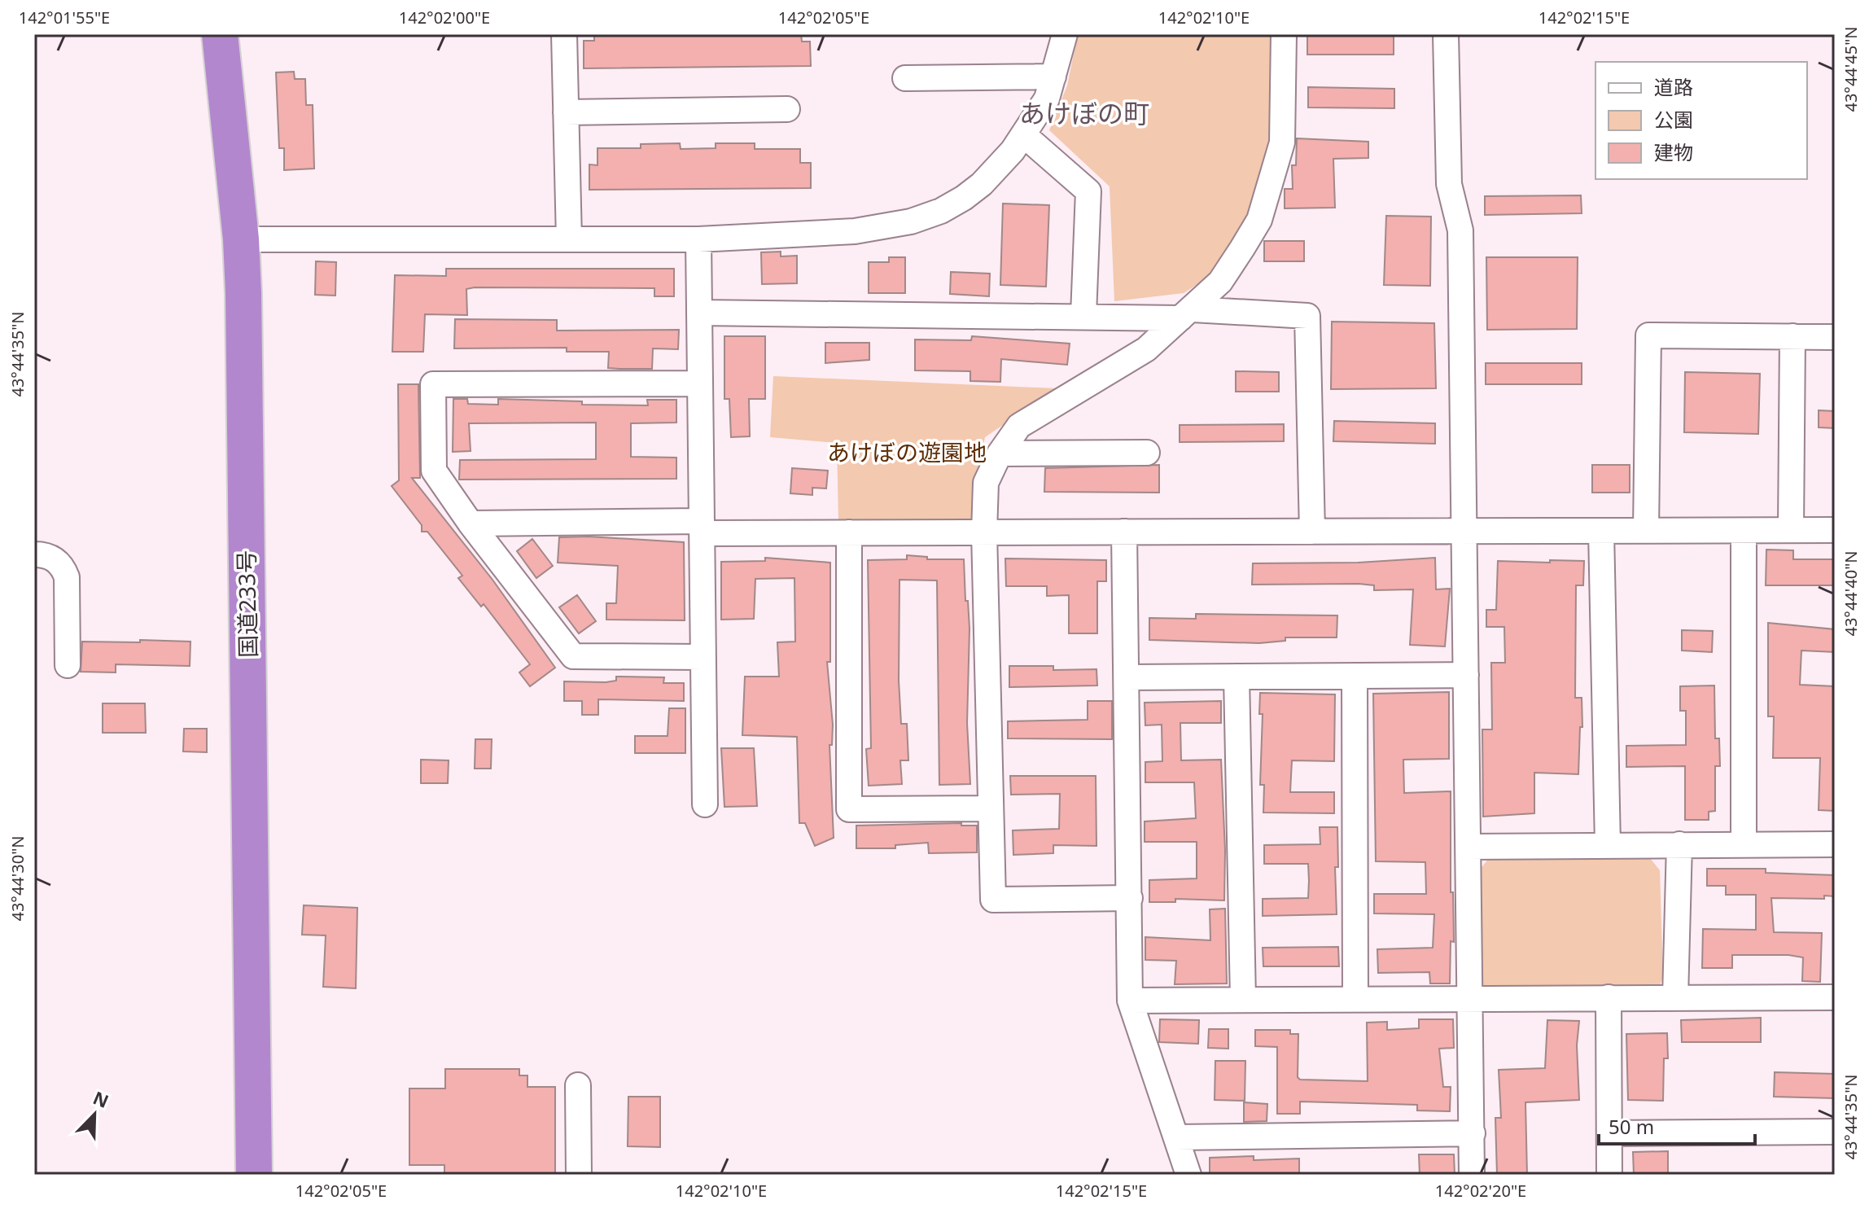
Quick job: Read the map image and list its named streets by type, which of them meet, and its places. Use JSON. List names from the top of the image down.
{
  "streets": {
    "highway": ["国道233号"]
  },
  "districts": ["あけぼの町"],
  "parks": ["あけぼの遊園地"],
  "legend": ["道路", "公園", "建物"],
  "scale_bar": "50 m",
  "north": "top right",
  "coordinates": [
    "142°01'55\"E",
    "142°02'00\"E",
    "142°02'05\"E",
    "142°02'10\"E",
    "142°02'15\"E",
    "43°44'45\"N",
    "43°44'35\"N",
    "43°44'40\"N",
    "43°44'30\"N",
    "142°02'20\"E"
  ]
}
